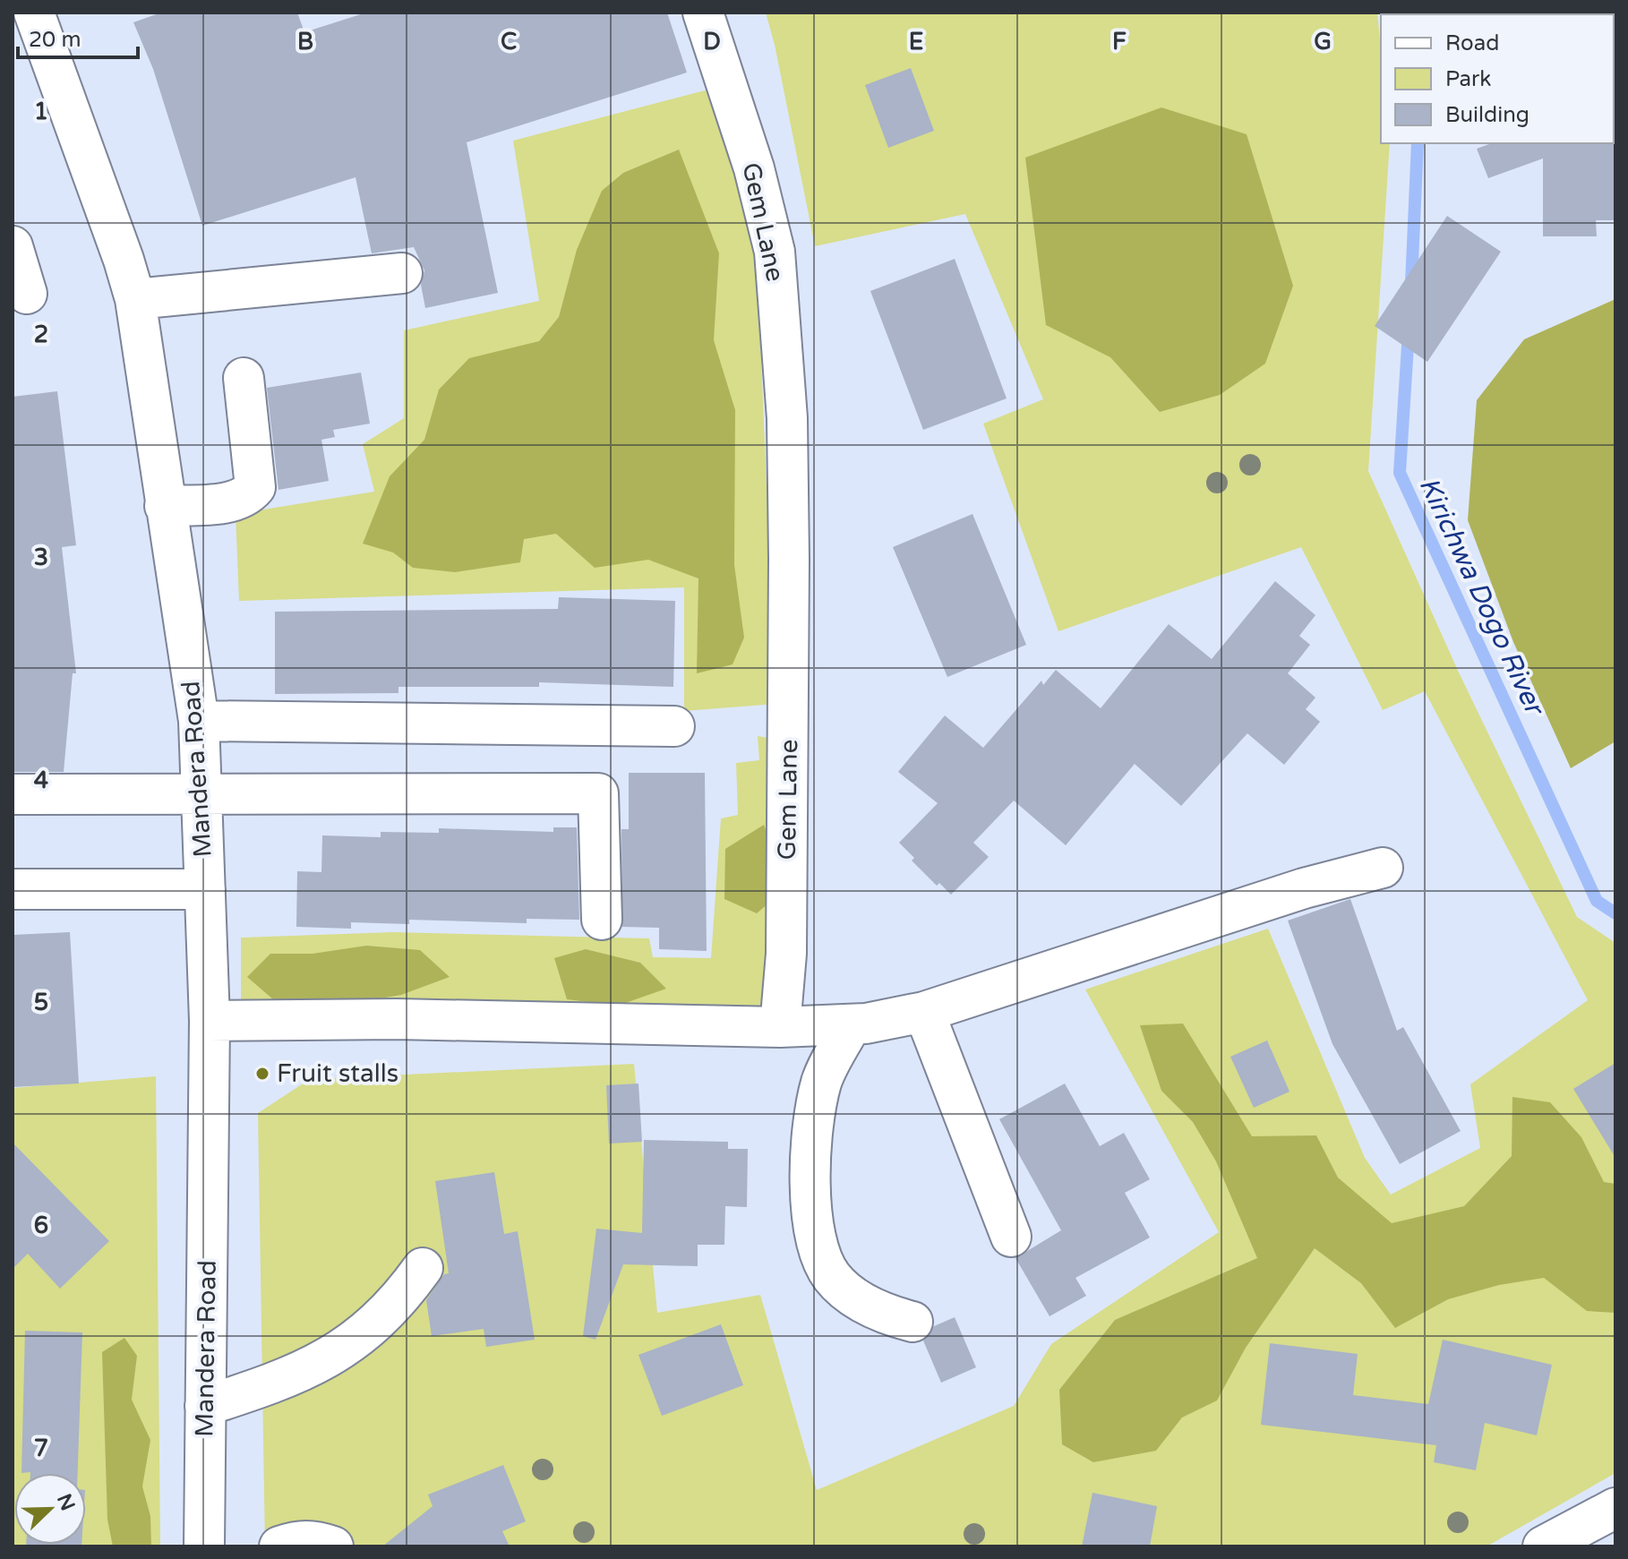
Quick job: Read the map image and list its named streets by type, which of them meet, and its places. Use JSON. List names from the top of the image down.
{
  "streets": {
    "street": ["Gem Lane", "Mandera Road"]
  },
  "water": ["Kirichwa Dogo River"],
  "places": ["Fruit stalls"],
  "legend": ["Road", "Park", "Building"],
  "scale_bar": "20 m",
  "north": "top right",
  "grid": {
    "columns": [
      "B",
      "C",
      "D",
      "E",
      "F",
      "G"
    ],
    "rows": [
      "1",
      "2",
      "3",
      "4",
      "5",
      "6",
      "7"
    ]
  }
}
